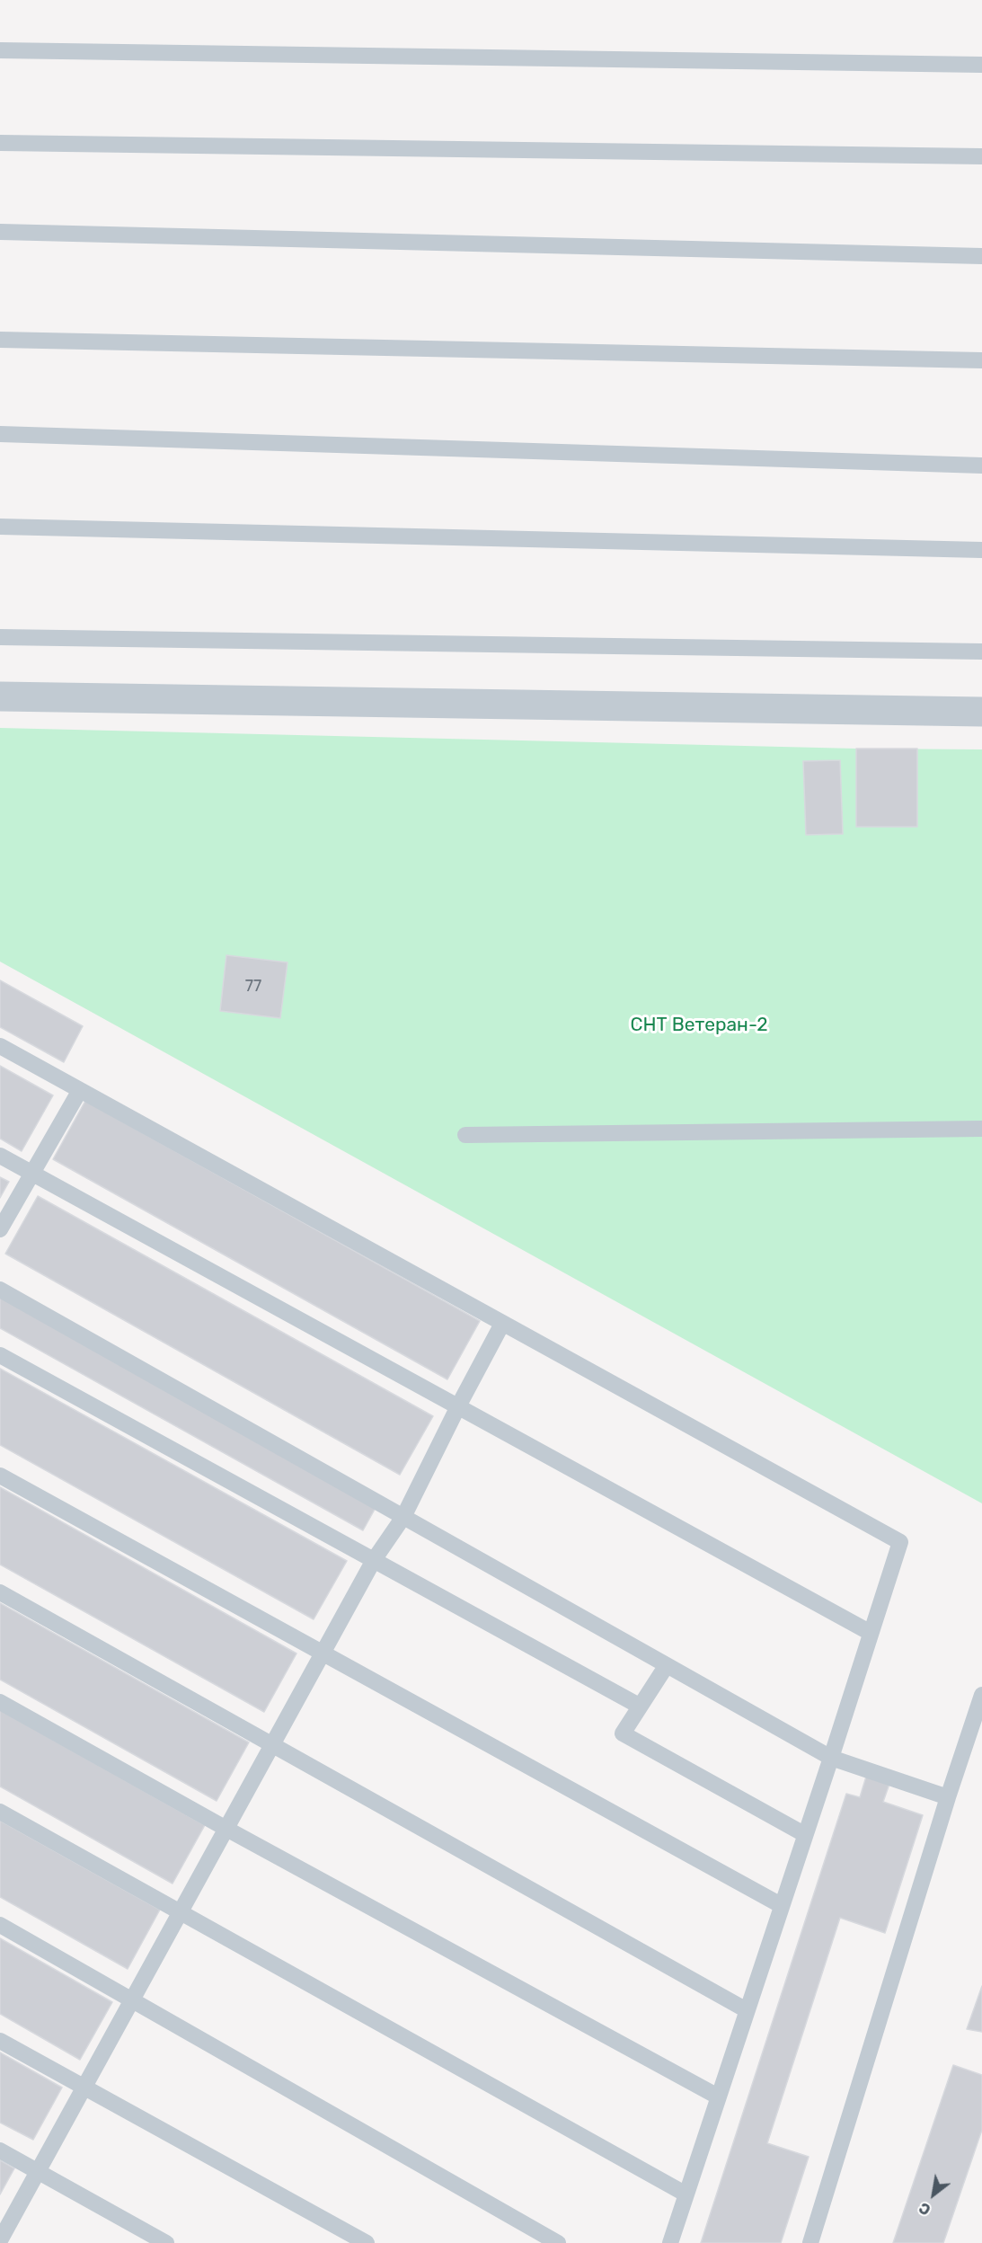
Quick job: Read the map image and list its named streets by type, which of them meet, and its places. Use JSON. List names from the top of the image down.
{
  "parks": ["СНТ Ветеран-2"],
  "house_numbers": ["77"],
  "north": "bottom left"
}
